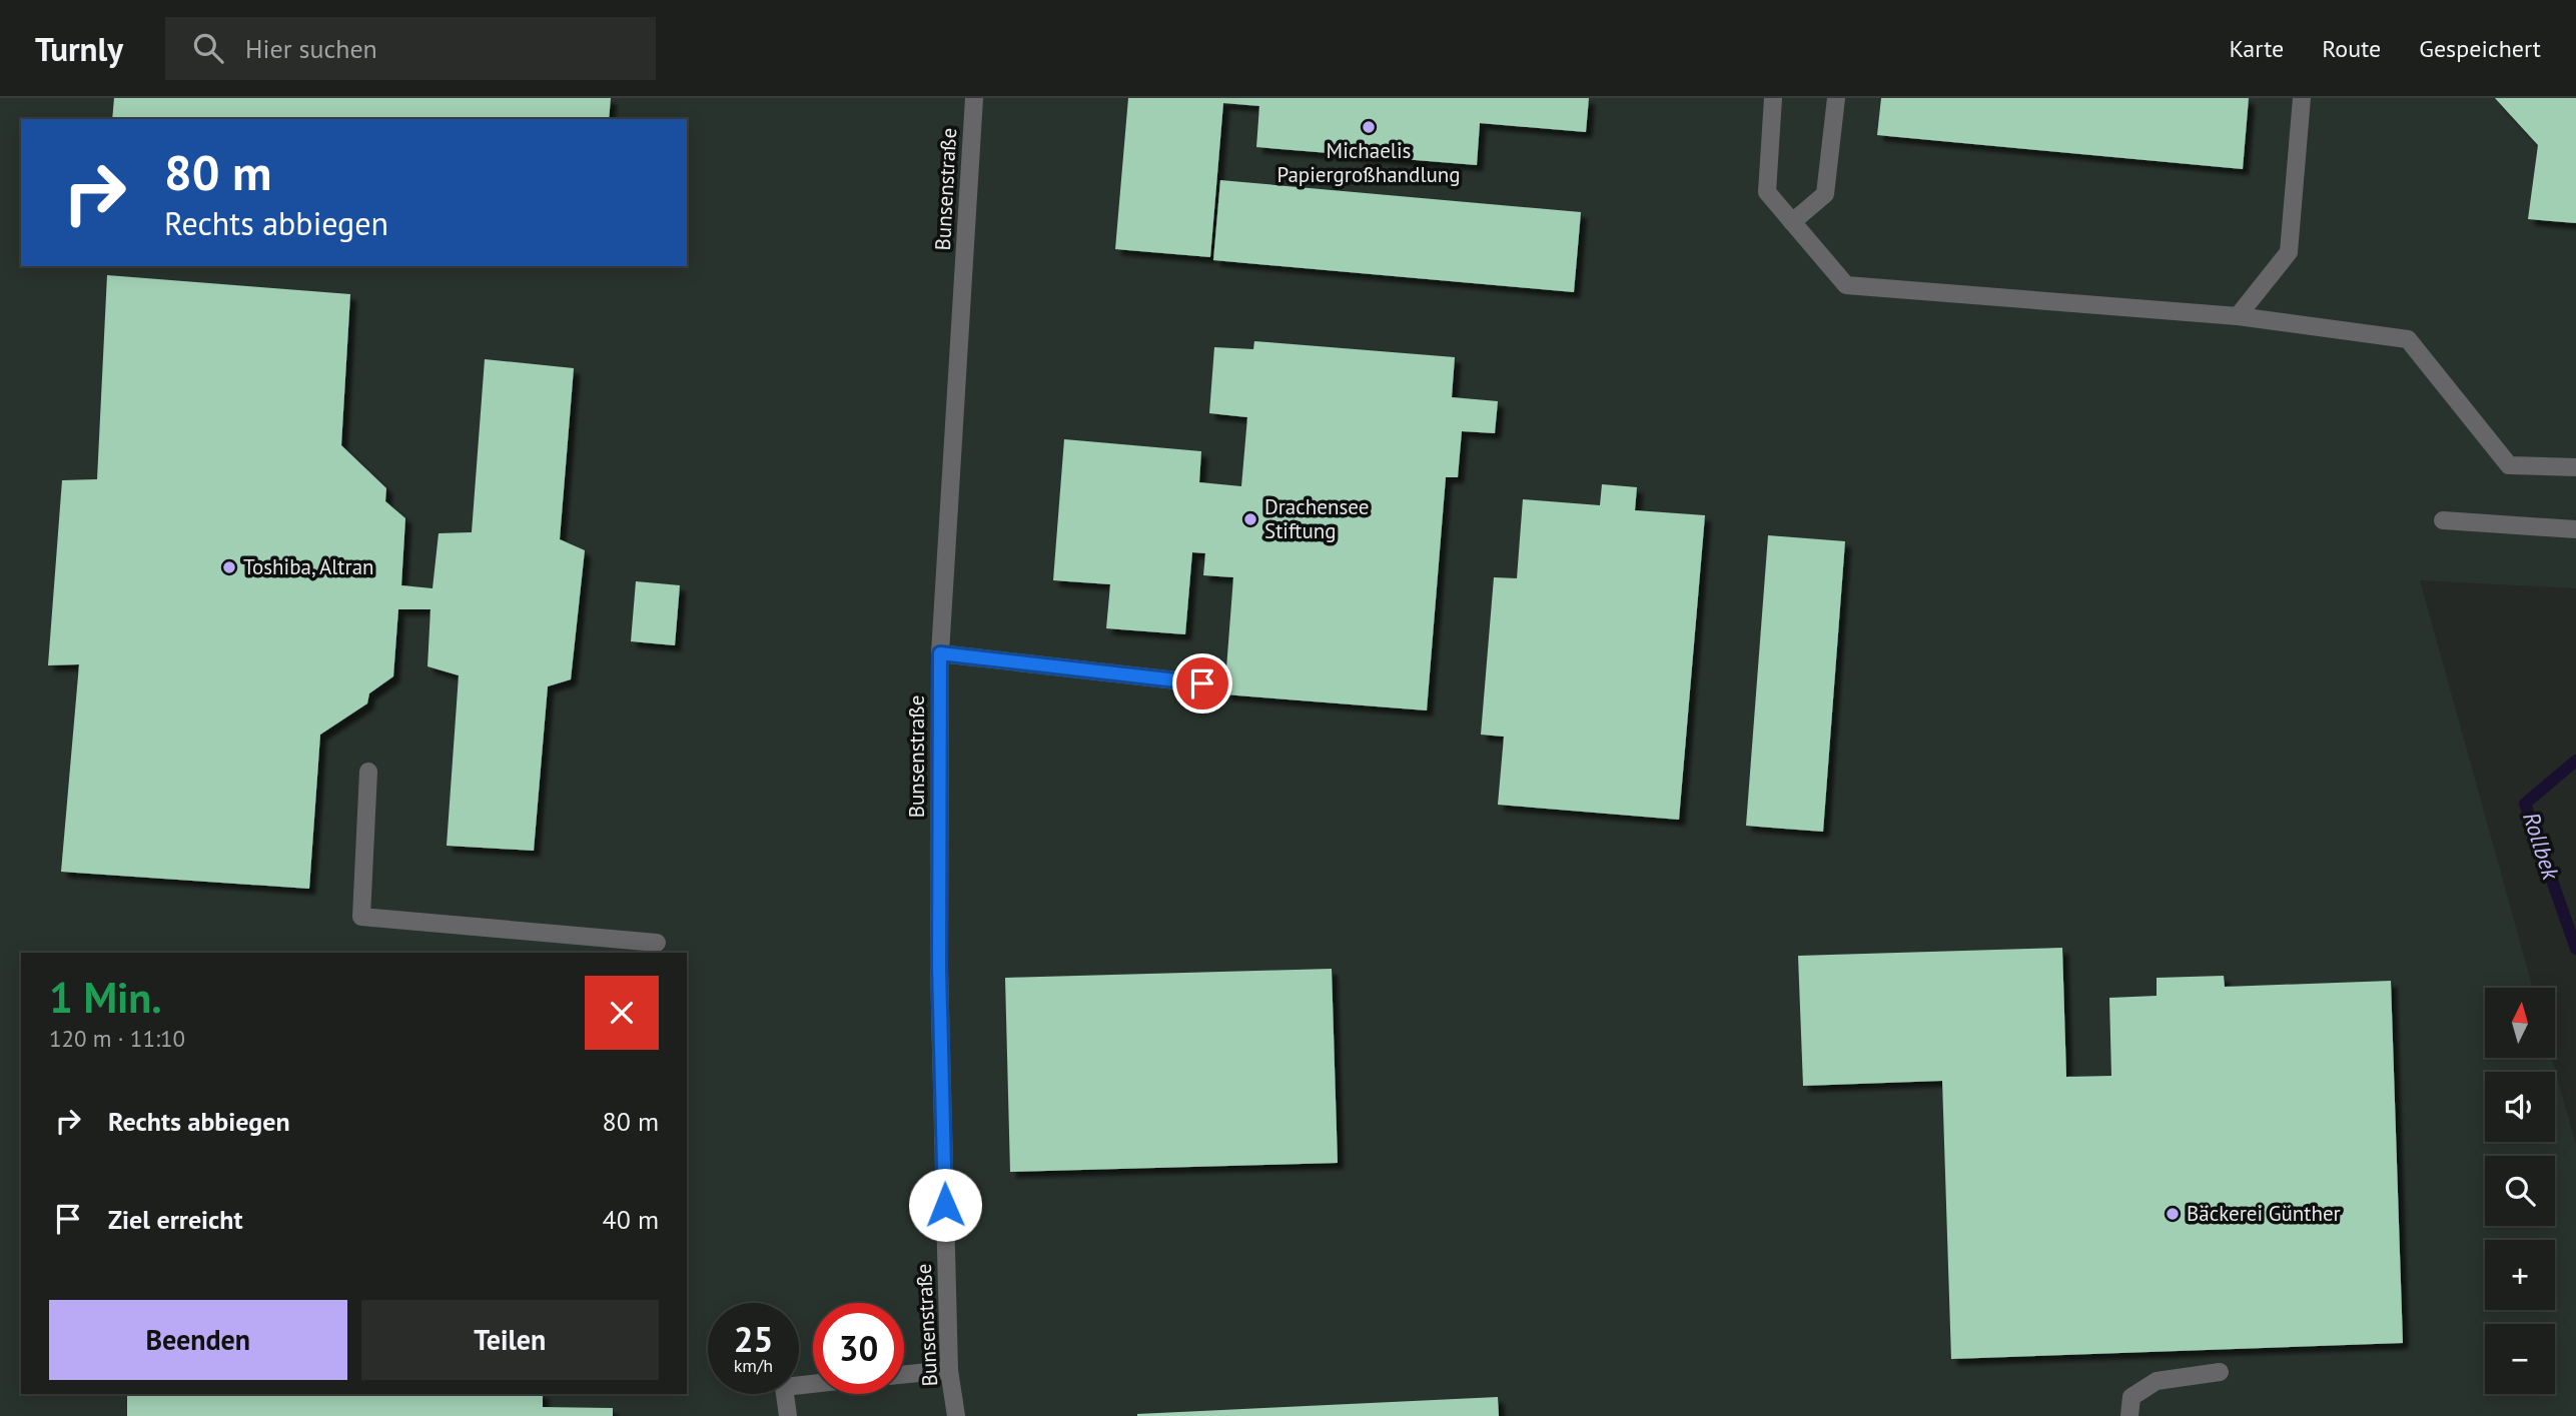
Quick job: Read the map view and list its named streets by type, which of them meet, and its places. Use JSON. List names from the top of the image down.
{
  "streets": {
    "street": ["Bunsenstraße"]
  },
  "water": ["Rollbek"],
  "places": [
    "Michaelis Papiergroßhandlung",
    "Drachensee Stiftung",
    "Toshiba, Altran",
    "Bäckerei Günther"
  ],
  "north": "top",
  "page": {
    "header": "Turnly",
    "search": "Hier suchen",
    "nav": ["Karte", "Route", "Gespeichert"],
    "turn": ["80 m", "Rechts abbiegen"],
    "heading": ["1 Min.", "120 m · 11:10"],
    "map_buttons": ["+", "−"],
    "list": [
      {
        "name": "Rechts abbiegen",
        "value": "80 m"
      },
      {
        "name": "Ziel erreicht",
        "value": "40 m"
      }
    ],
    "buttons": ["Beenden", "Teilen"],
    "speed": "25 km/h",
    "limit": "30"
  }
}
